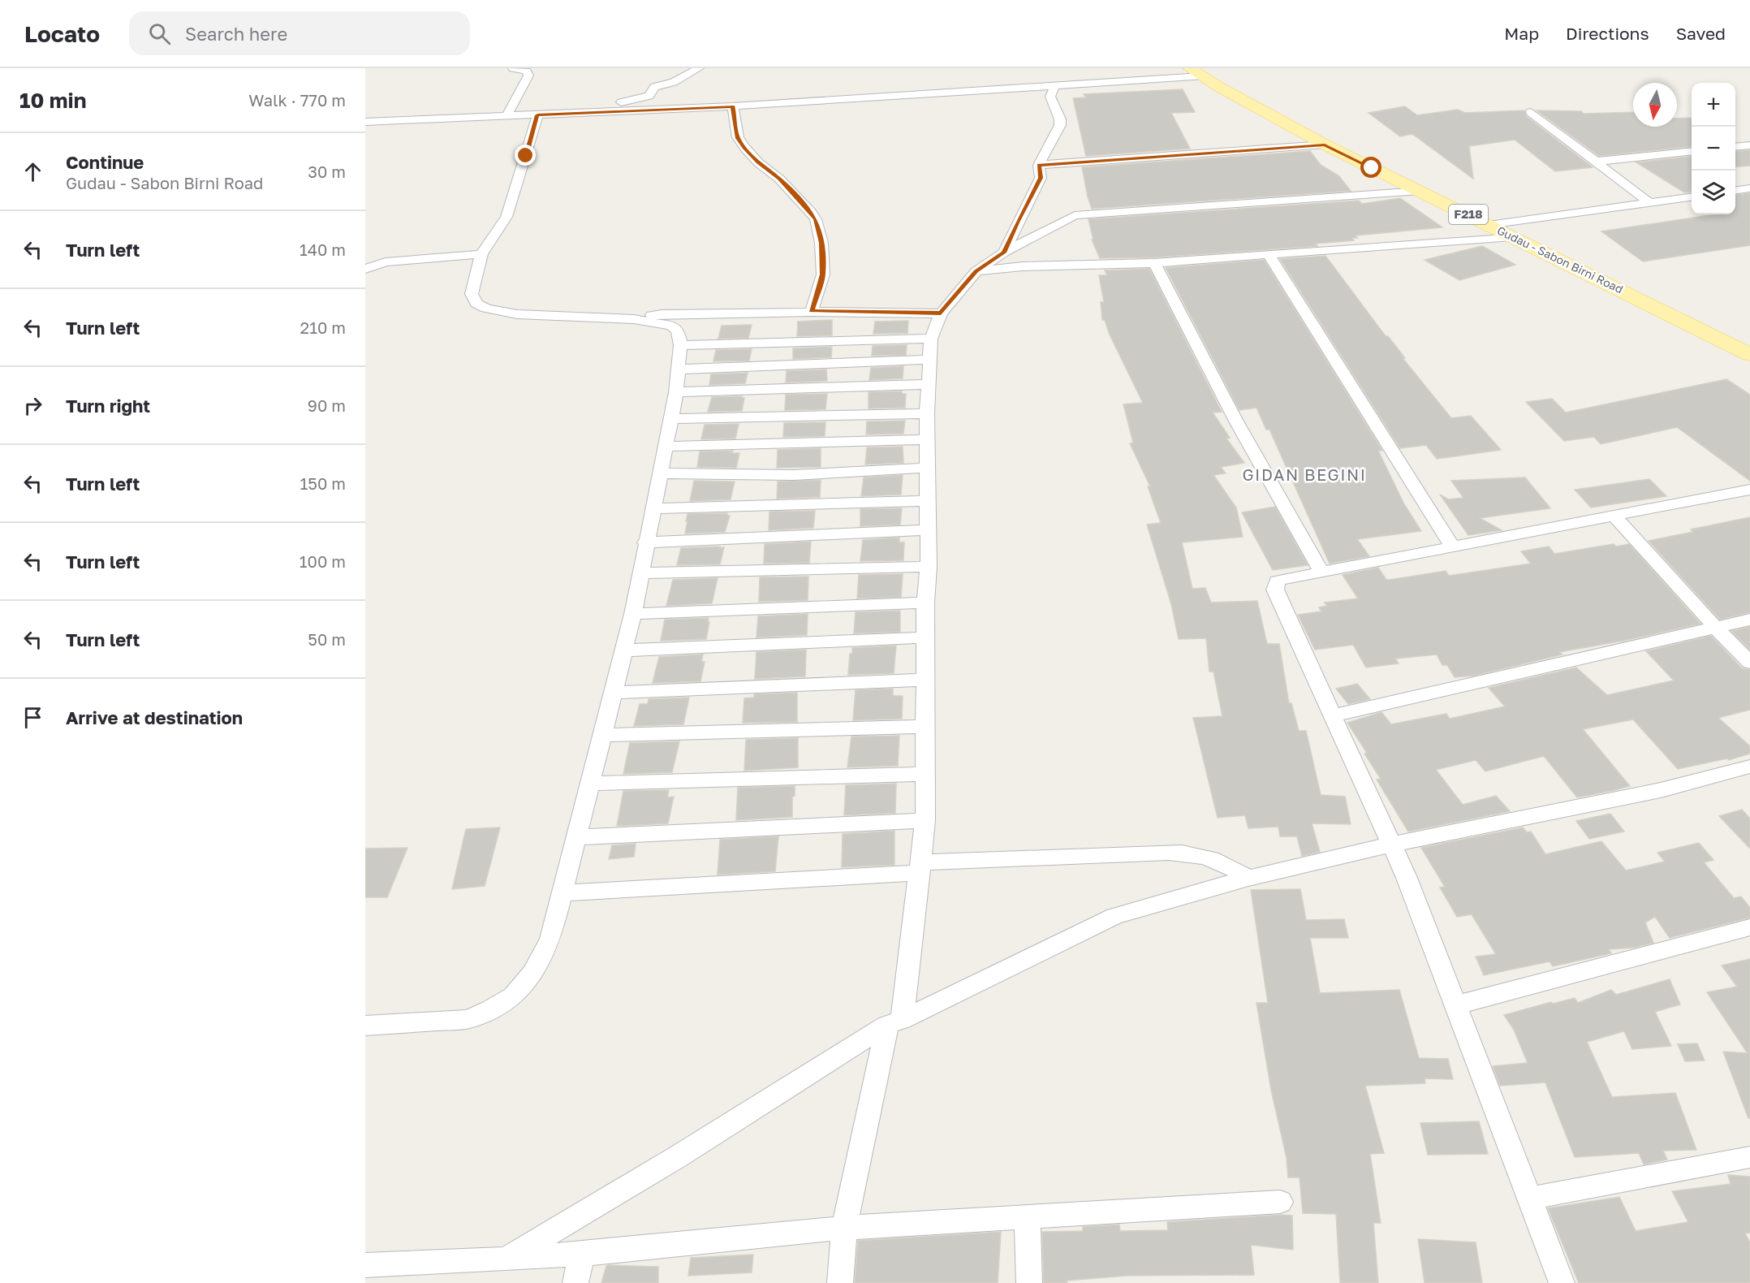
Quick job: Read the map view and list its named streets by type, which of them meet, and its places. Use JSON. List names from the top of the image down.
{
  "streets": {
    "main road": ["F218", "Gudau - Sabon Birni Road"]
  },
  "districts": ["GIDAN BEGINI"],
  "north": "bottom",
  "page": {
    "header": "Locato",
    "search": "Search here",
    "nav": ["Map", "Directions", "Saved"],
    "heading": ["10 min", "Walk · 770 m"],
    "map_buttons": ["+", "−"],
    "list": [
      ["Continue", "Gudau - Sabon Birni Road", "30 m"],
      ["Turn left", "140 m"],
      ["Turn left", "210 m"],
      ["Turn right", "90 m"],
      ["Turn left", "150 m"],
      ["Turn left", "100 m"],
      ["Turn left", "50 m"],
      "Arrive at destination"
    ]
  }
}
